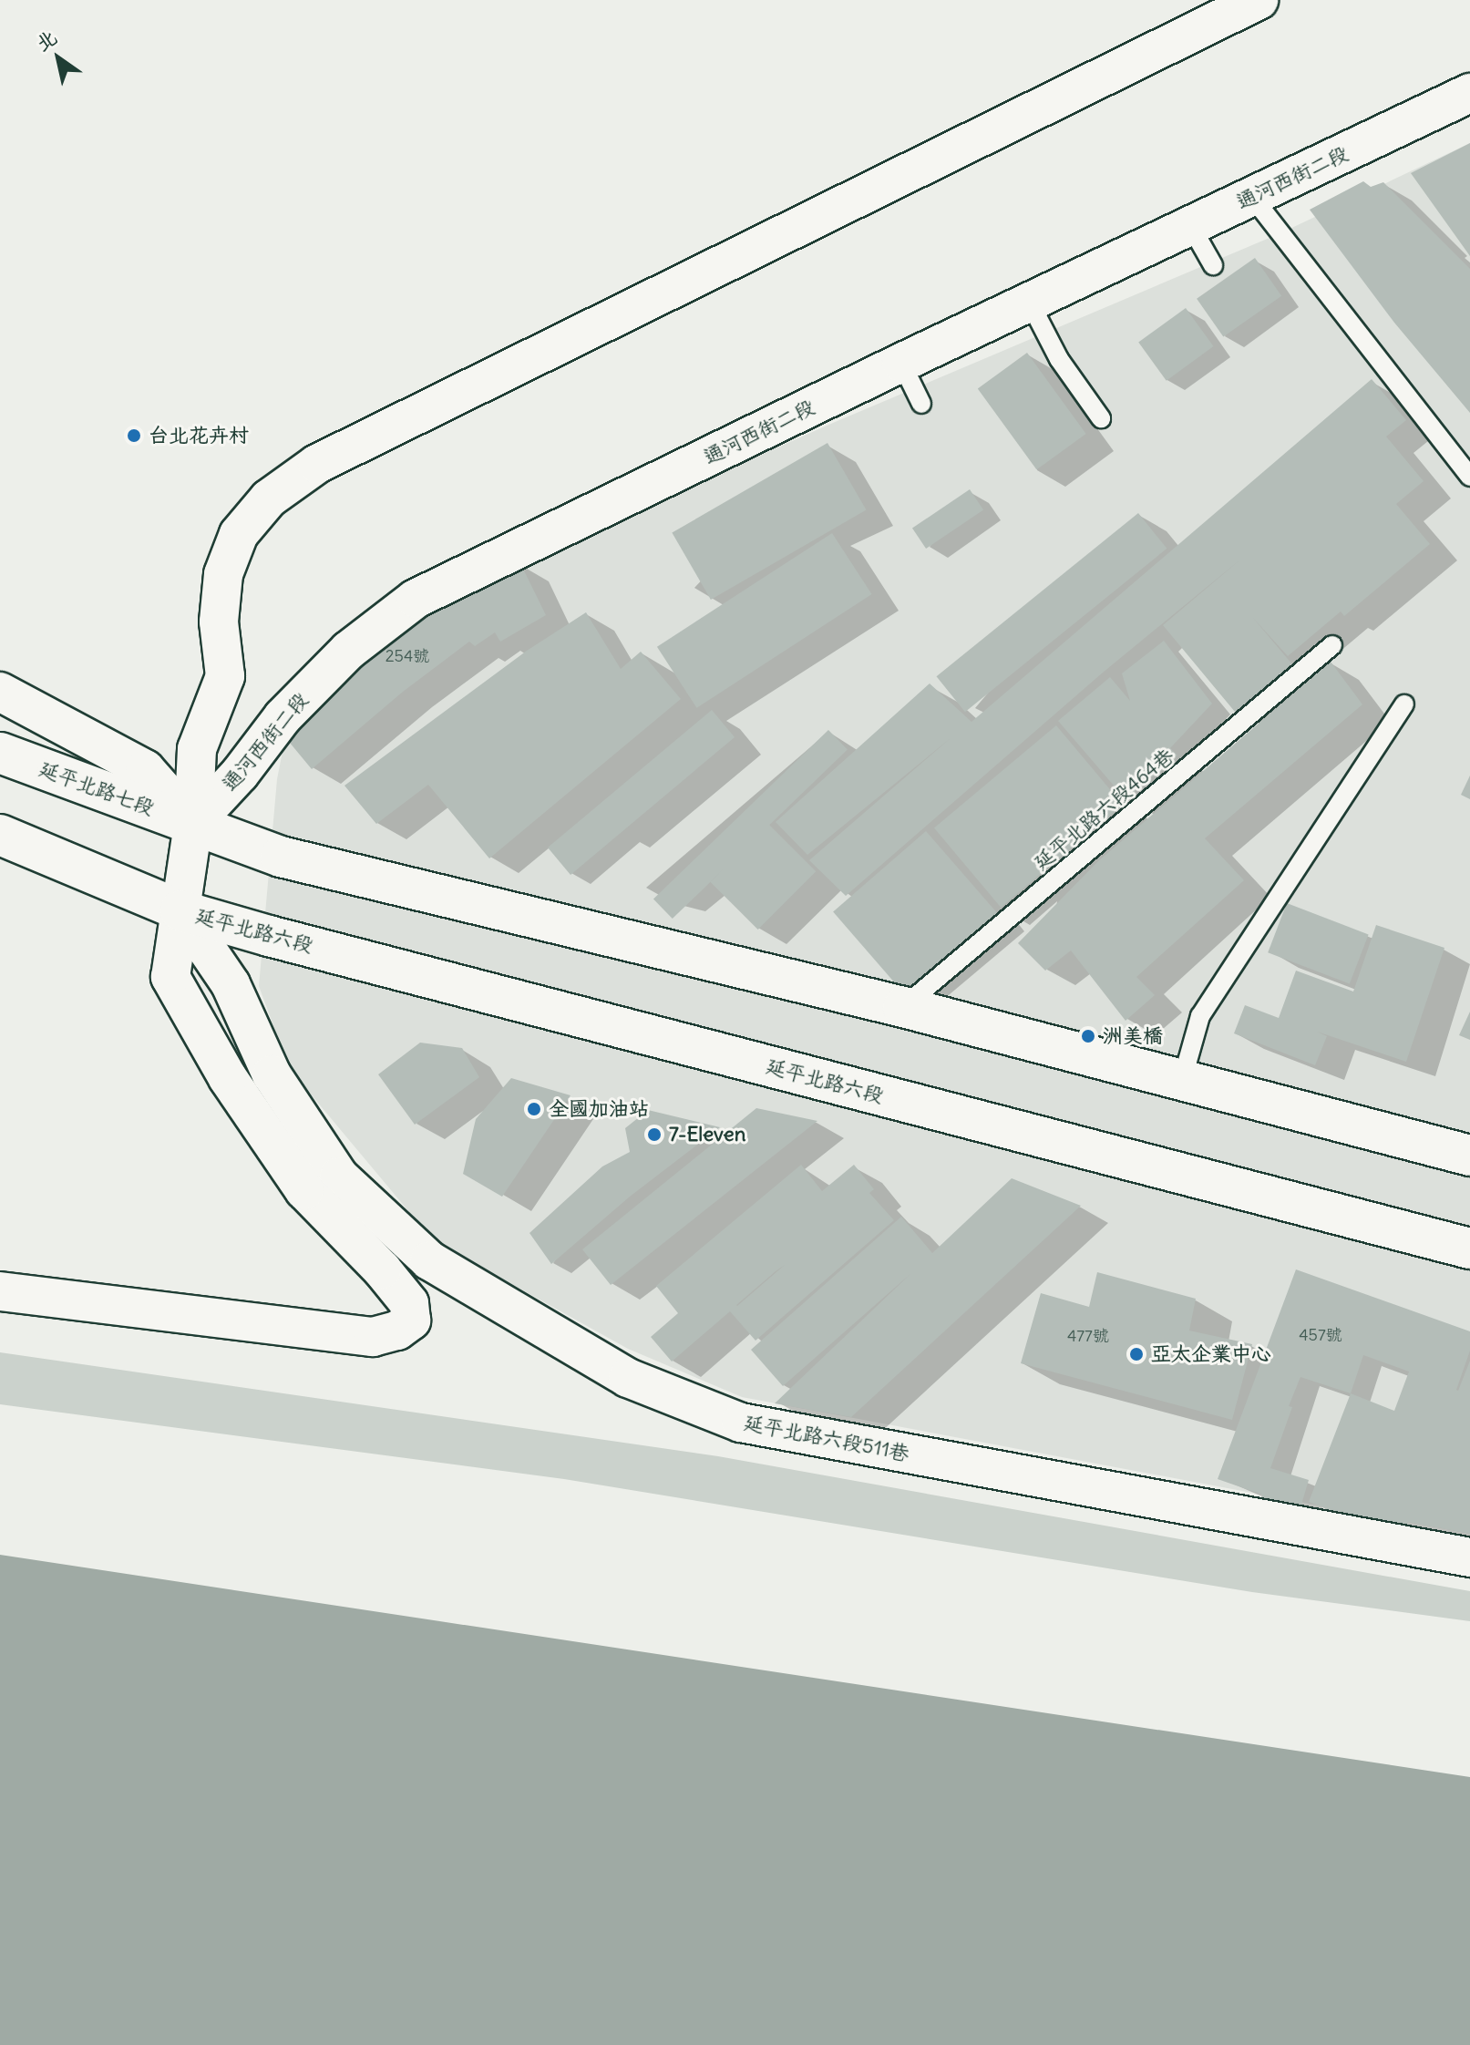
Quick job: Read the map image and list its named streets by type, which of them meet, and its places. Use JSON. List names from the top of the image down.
{
  "streets": {
    "main road": ["延平北路七段", "延平北路六段"],
    "street": ["通河西街二段", "延平北路六段511巷"],
    "lane": ["延平北路六段464巷"]
  },
  "crossings": [
    ["通河西街二段", "延平北路七段"],
    ["延平北路六段", "延平北路六段511巷"]
  ],
  "places": [
    "台北花卉村",
    "洲美橋",
    "全國加油站",
    "7-Eleven",
    "亞太企業中心"
  ],
  "house_numbers": ["254號", "457號", "477號"],
  "north": "top left"
}
